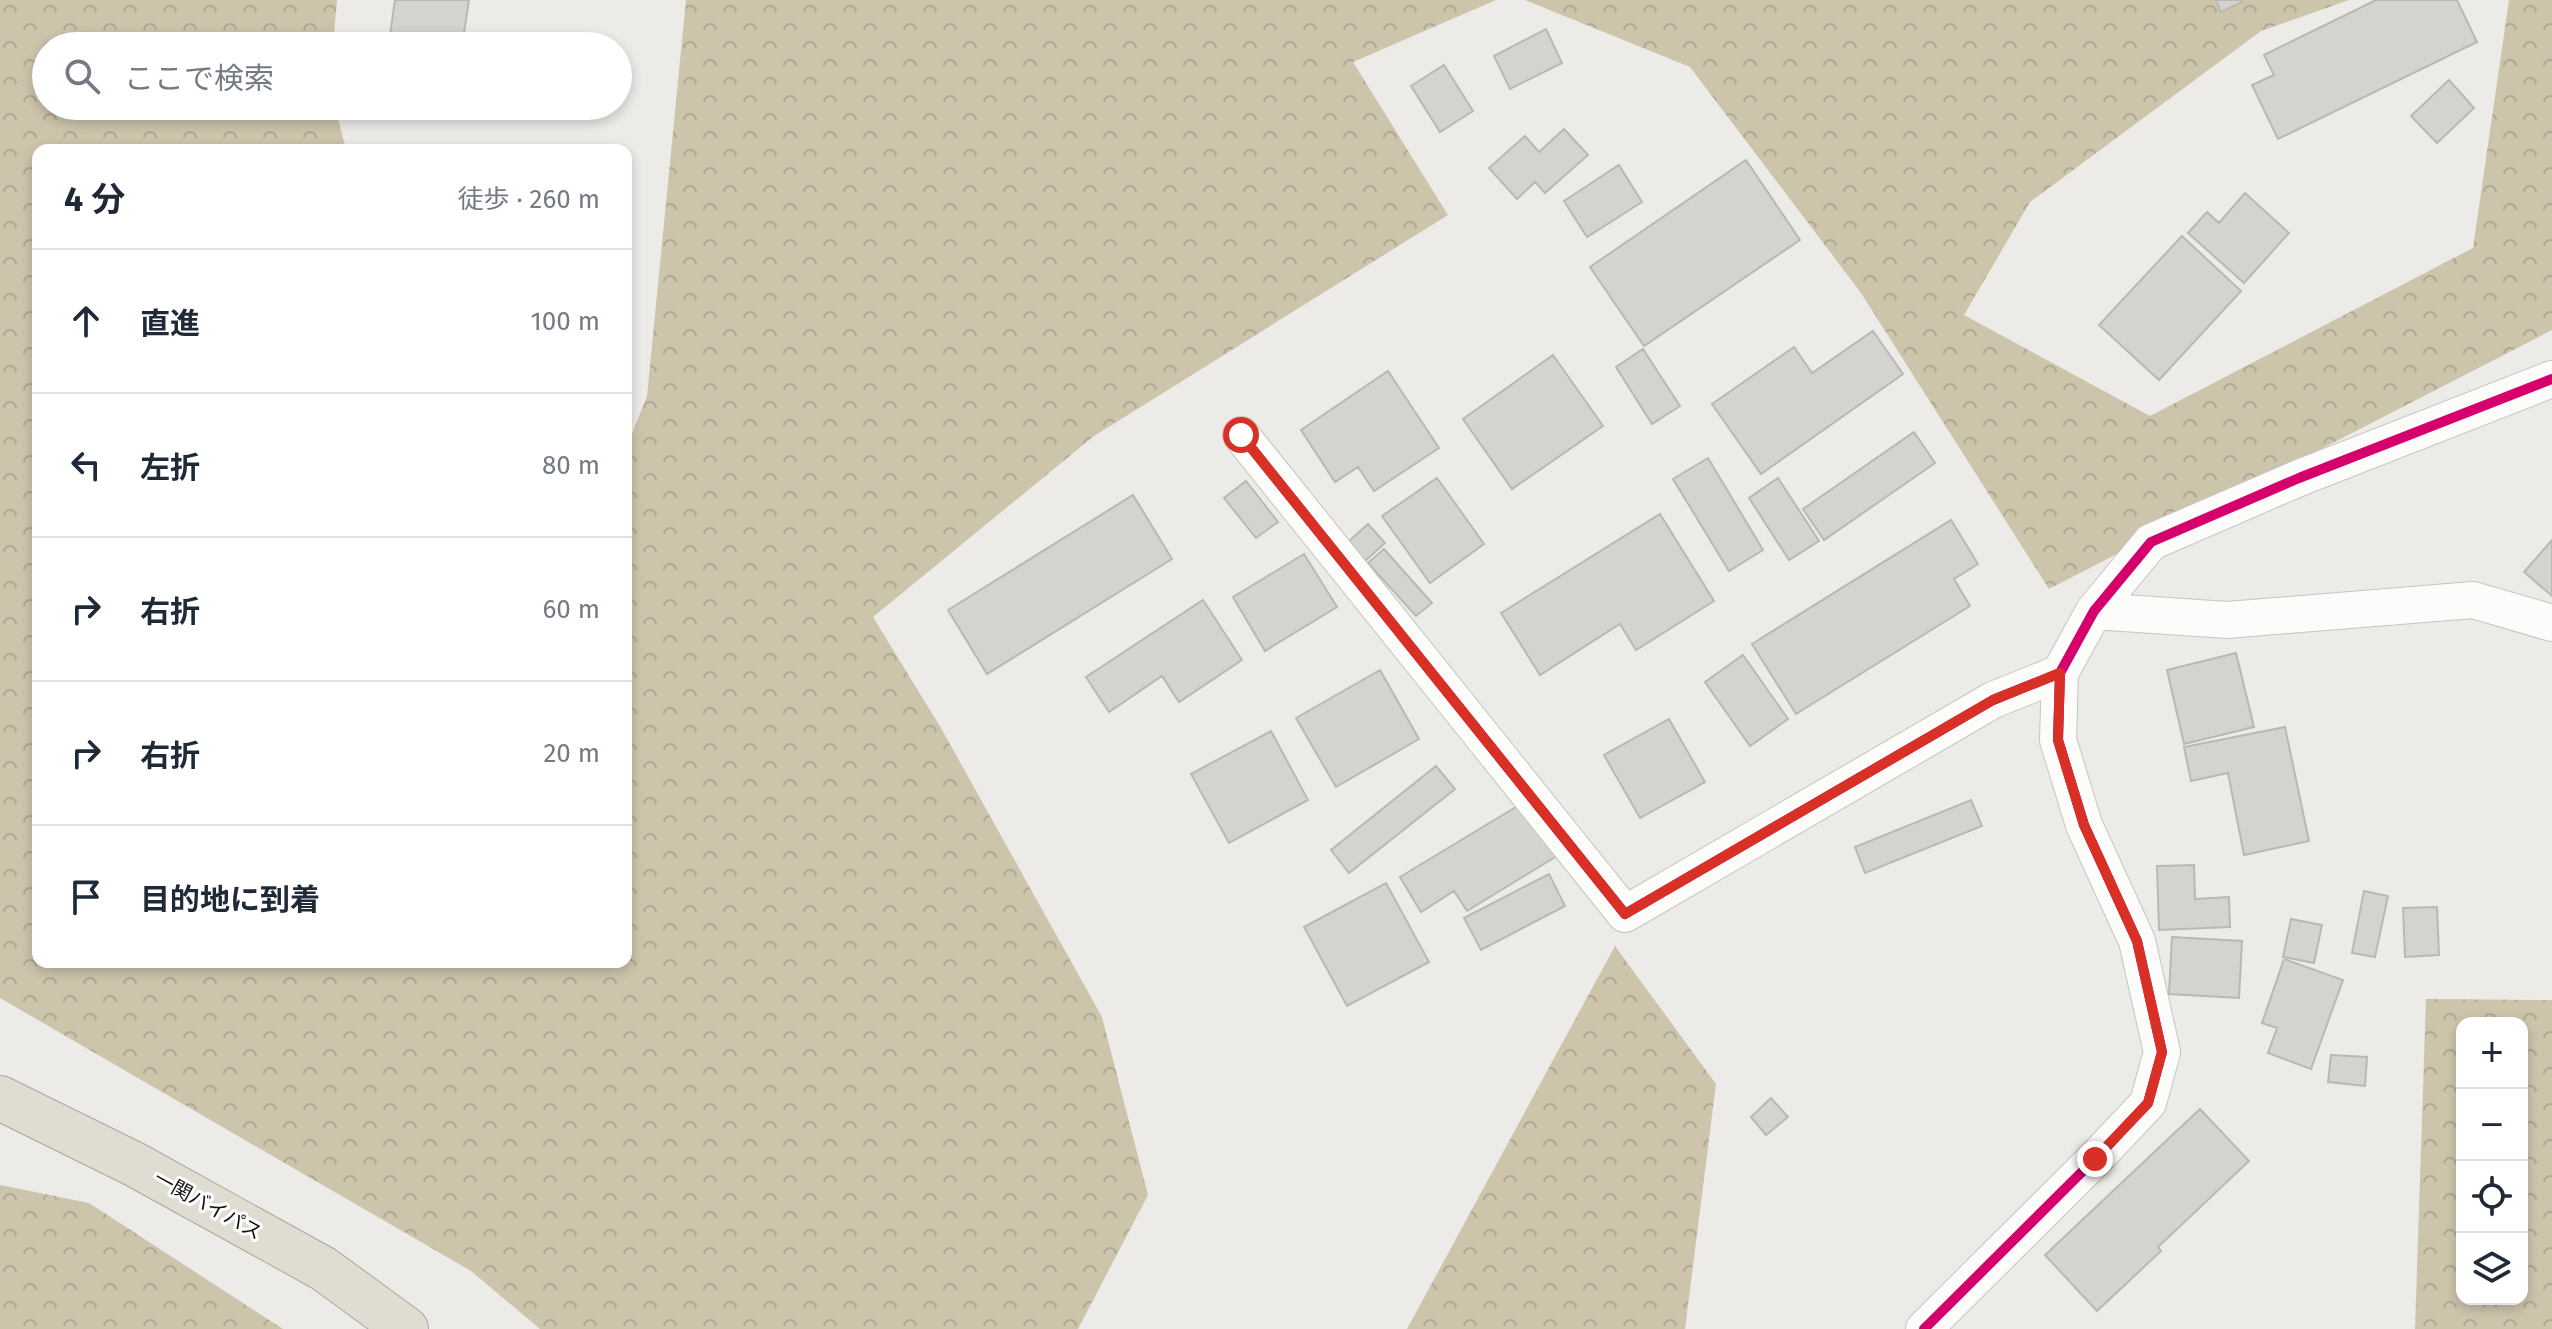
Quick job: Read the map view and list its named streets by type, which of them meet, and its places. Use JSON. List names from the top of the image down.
{
  "streets": {
    "highway": ["一関バイパス"]
  },
  "page": {
    "search": "ここで検索",
    "heading": ["4 分", "徒歩 · 260 m"],
    "list": [
      ["直進", "100 m"],
      ["左折", "80 m"],
      ["右折", "60 m"],
      ["右折", "20 m"],
      "目的地に到着"
    ],
    "map_buttons": ["+", "−"]
  }
}
